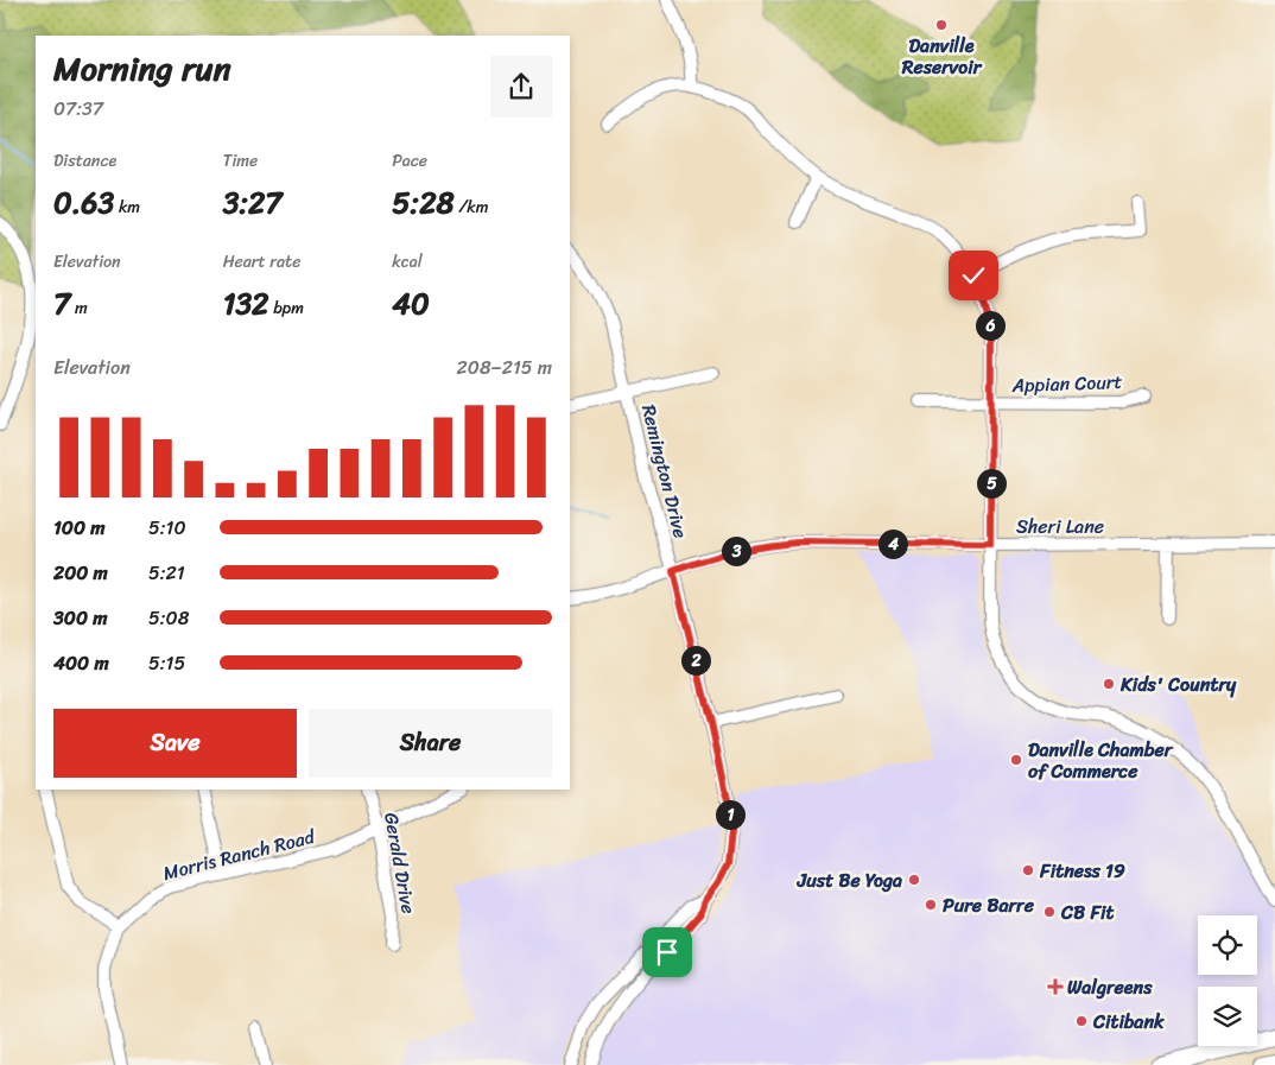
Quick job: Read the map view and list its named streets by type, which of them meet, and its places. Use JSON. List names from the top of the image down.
{
  "streets": {
    "street": [
      "Appian Court",
      "Remington Drive",
      "Sheri Lane",
      "Morris Ranch Road",
      "Gerald Drive"
    ]
  },
  "crossings": [
    ["Remington Drive", "Sheri Lane"],
    ["Morris Ranch Road", "Gerald Drive"]
  ],
  "places": {
    "other": [
      "Danville Reservoir",
      "Kids' Country",
      "Danville Chamber of Commerce",
      "Fitness 19",
      "Just Be Yoga",
      "Pure Barre",
      "CB Fit",
      "Citibank"
    ],
    "health": ["Walgreens"]
  },
  "page": {
    "heading": ["Morning run", "07:37"],
    "stats": [
      ["Distance", "0.63 km"],
      ["Time", "3:27"],
      ["Pace", "5:28 /km"],
      ["Elevation", "7 m"],
      ["Heart rate", "132 bpm"],
      ["kcal", "40"]
    ],
    "pins": [
      "6",
      "5",
      "4",
      "3",
      "2",
      "1"
    ],
    "chart": ["Elevation", "208–215 m"],
    "list": [
      {
        "name": "100 m",
        "note": "5:10"
      },
      {
        "name": "200 m",
        "note": "5:21"
      },
      {
        "name": "300 m",
        "note": "5:08"
      },
      {
        "name": "400 m",
        "note": "5:15"
      }
    ],
    "buttons": ["Save", "Share"]
  }
}
